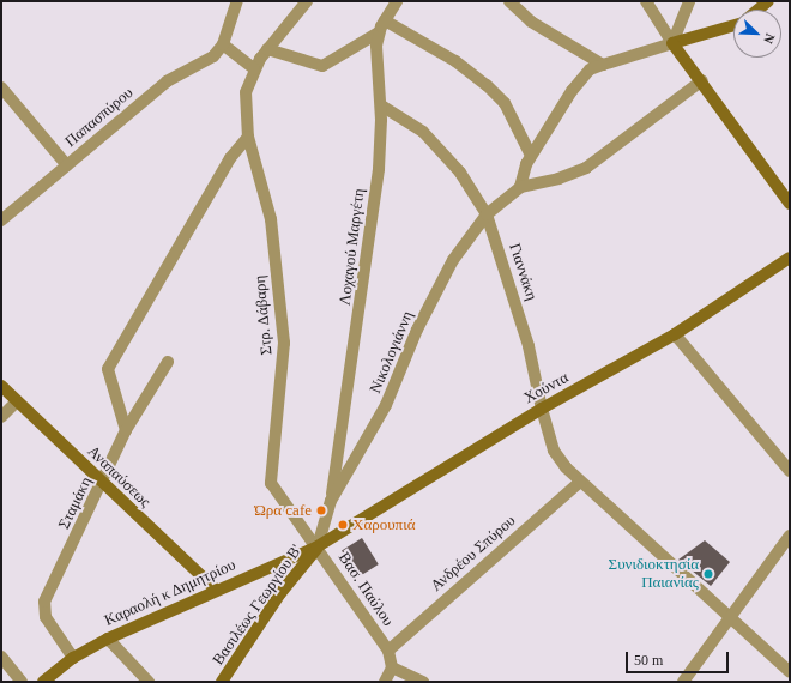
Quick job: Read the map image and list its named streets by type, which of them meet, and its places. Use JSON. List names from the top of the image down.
{
  "streets": {
    "street": [
      "Παπασπύρου",
      "Λοχαγού Μαργέτη",
      "Γιαννάκη",
      "Στρ. Δάβαρη",
      "Νικολογιάννη",
      "Χούντα",
      "Αναπαύσεως",
      "Σταμάκη",
      "Ανδρέου Σπύρου",
      "Βασ. Παύλου",
      "Καραολή κ Δημητρίου",
      "Βασιλέως Γεωργίου Β'"
    ]
  },
  "crossings": [
    ["Λοχαγού Μαργέτη", "Γιαννάκη"],
    ["Λοχαγού Μαργέτη", "Νικολογιάννη"],
    ["Γιαννάκη", "Νικολογιάννη"],
    ["Γιαννάκη", "Χούντα"],
    ["Γιαννάκη", "Ανδρέου Σπύρου"],
    ["Στρ. Δάβαρη", "Νικολογιάννη"],
    ["Στρ. Δάβαρη", "Χούντα"],
    ["Στρ. Δάβαρη", "Βασ. Παύλου"],
    ["Στρ. Δάβαρη", "Καραολή κ Δημητρίου"],
    ["Στρ. Δάβαρη", "Βασιλέως Γεωργίου Β'"],
    ["Νικολογιάννη", "Χούντα"],
    ["Νικολογιάννη", "Βασ. Παύλου"],
    ["Νικολογιάννη", "Καραολή κ Δημητρίου"],
    ["Νικολογιάννη", "Βασιλέως Γεωργίου Β'"],
    ["Χούντα", "Βασ. Παύλου"],
    ["Χούντα", "Καραολή κ Δημητρίου"],
    ["Χούντα", "Βασιλέως Γεωργίου Β'"],
    ["Αναπαύσεως", "Σταμάκη"],
    ["Αναπαύσεως", "Καραολή κ Δημητρίου"],
    ["Σταμάκη", "Καραολή κ Δημητρίου"],
    ["Ανδρέου Σπύρου", "Βασ. Παύλου"],
    ["Βασ. Παύλου", "Καραολή κ Δημητρίου"],
    ["Βασ. Παύλου", "Βασιλέως Γεωργίου Β'"],
    ["Καραολή κ Δημητρίου", "Βασιλέως Γεωργίου Β'"]
  ],
  "places": ["Ώρα cafe", "Χαρουπιά", "Συνιδιοκτησία Παιανίας"],
  "scale_bar": "50 m",
  "north": "bottom right"
}
